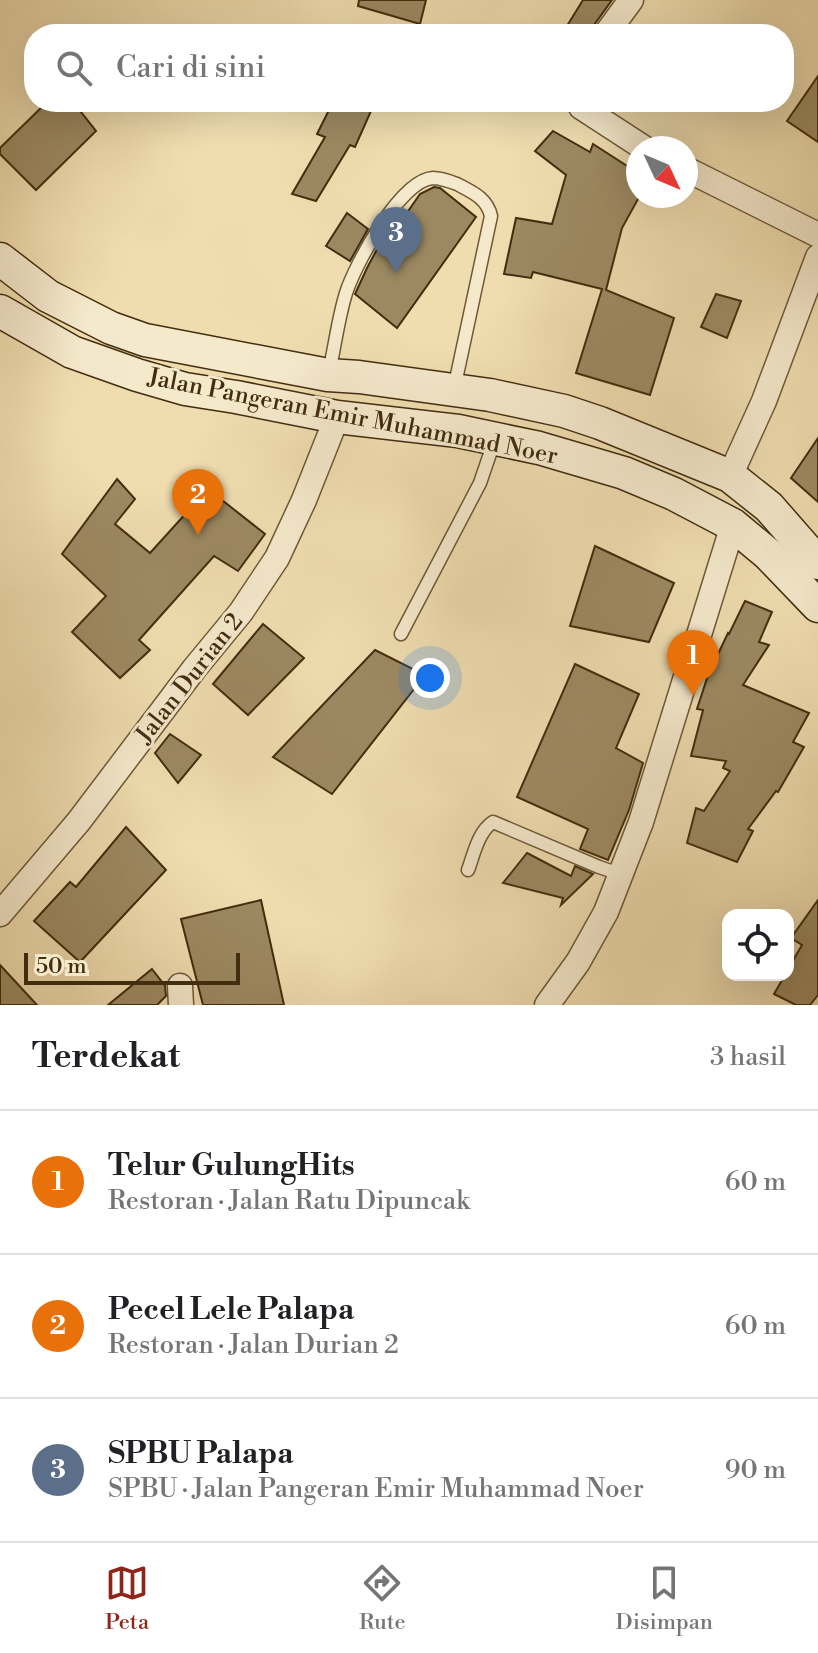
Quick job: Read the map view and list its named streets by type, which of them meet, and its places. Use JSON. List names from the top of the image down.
{
  "streets": {
    "main road": ["Jalan Pangeran Emir Muhammad Noer"],
    "street": ["Jalan Durian 2"]
  },
  "crossings": [
    ["Jalan Pangeran Emir Muhammad Noer", "Jalan Durian 2"]
  ],
  "scale_bar": "50 m",
  "north": "bottom right",
  "page": {
    "search": "Cari di sini",
    "pins": ["3", "2", "1"],
    "scale": "50 m",
    "heading": ["Terdekat", "3 hasil"],
    "list": [
      {
        "mark": "1",
        "name": "Telur GulungHits",
        "note": "Restoran · Jalan Ratu Dipuncak",
        "value": "60 m"
      },
      {
        "mark": "2",
        "name": "Pecel Lele Palapa",
        "note": "Restoran · Jalan Durian 2",
        "value": "60 m"
      },
      {
        "mark": "3",
        "name": "SPBU Palapa",
        "note": "SPBU · Jalan Pangeran Emir Muhammad Noer",
        "value": "90 m"
      }
    ],
    "nav": ["Peta", "Rute", "Disimpan"]
  }
}
